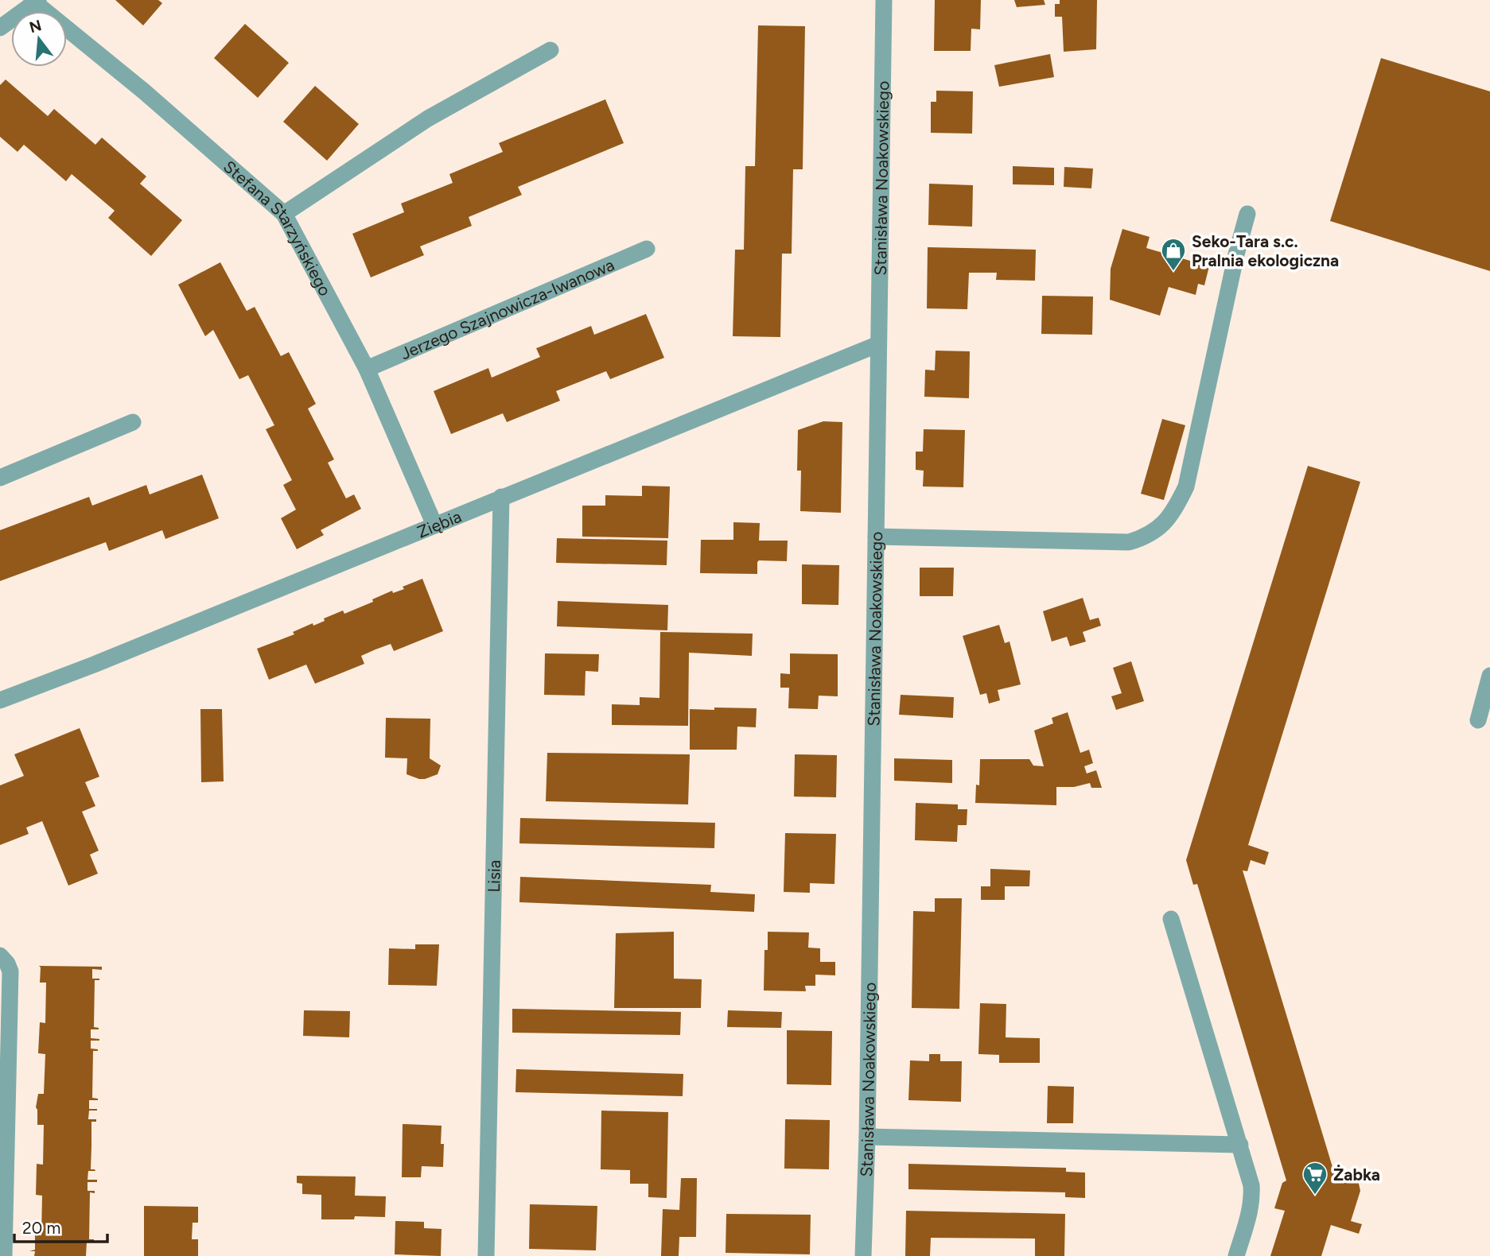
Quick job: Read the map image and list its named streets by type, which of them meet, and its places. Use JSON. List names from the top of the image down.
{
  "streets": {
    "street": [
      "Stanisława Noakowskiego",
      "Stefana Starzyńskiego",
      "Jerzego Szajnowicza-Iwanowa",
      "Ziębia",
      "Lisia"
    ]
  },
  "crossings": [
    ["Stanisława Noakowskiego", "Ziębia"],
    ["Stefana Starzyńskiego", "Jerzego Szajnowicza-Iwanowa"],
    ["Stefana Starzyńskiego", "Ziębia"],
    ["Ziębia", "Lisia"]
  ],
  "places": {
    "shop": ["Seko-Tara s.c. Pralnia ekologiczna"],
    "supermarket": ["Żabka"]
  },
  "scale_bar": "20 m",
  "north": "top"
}
